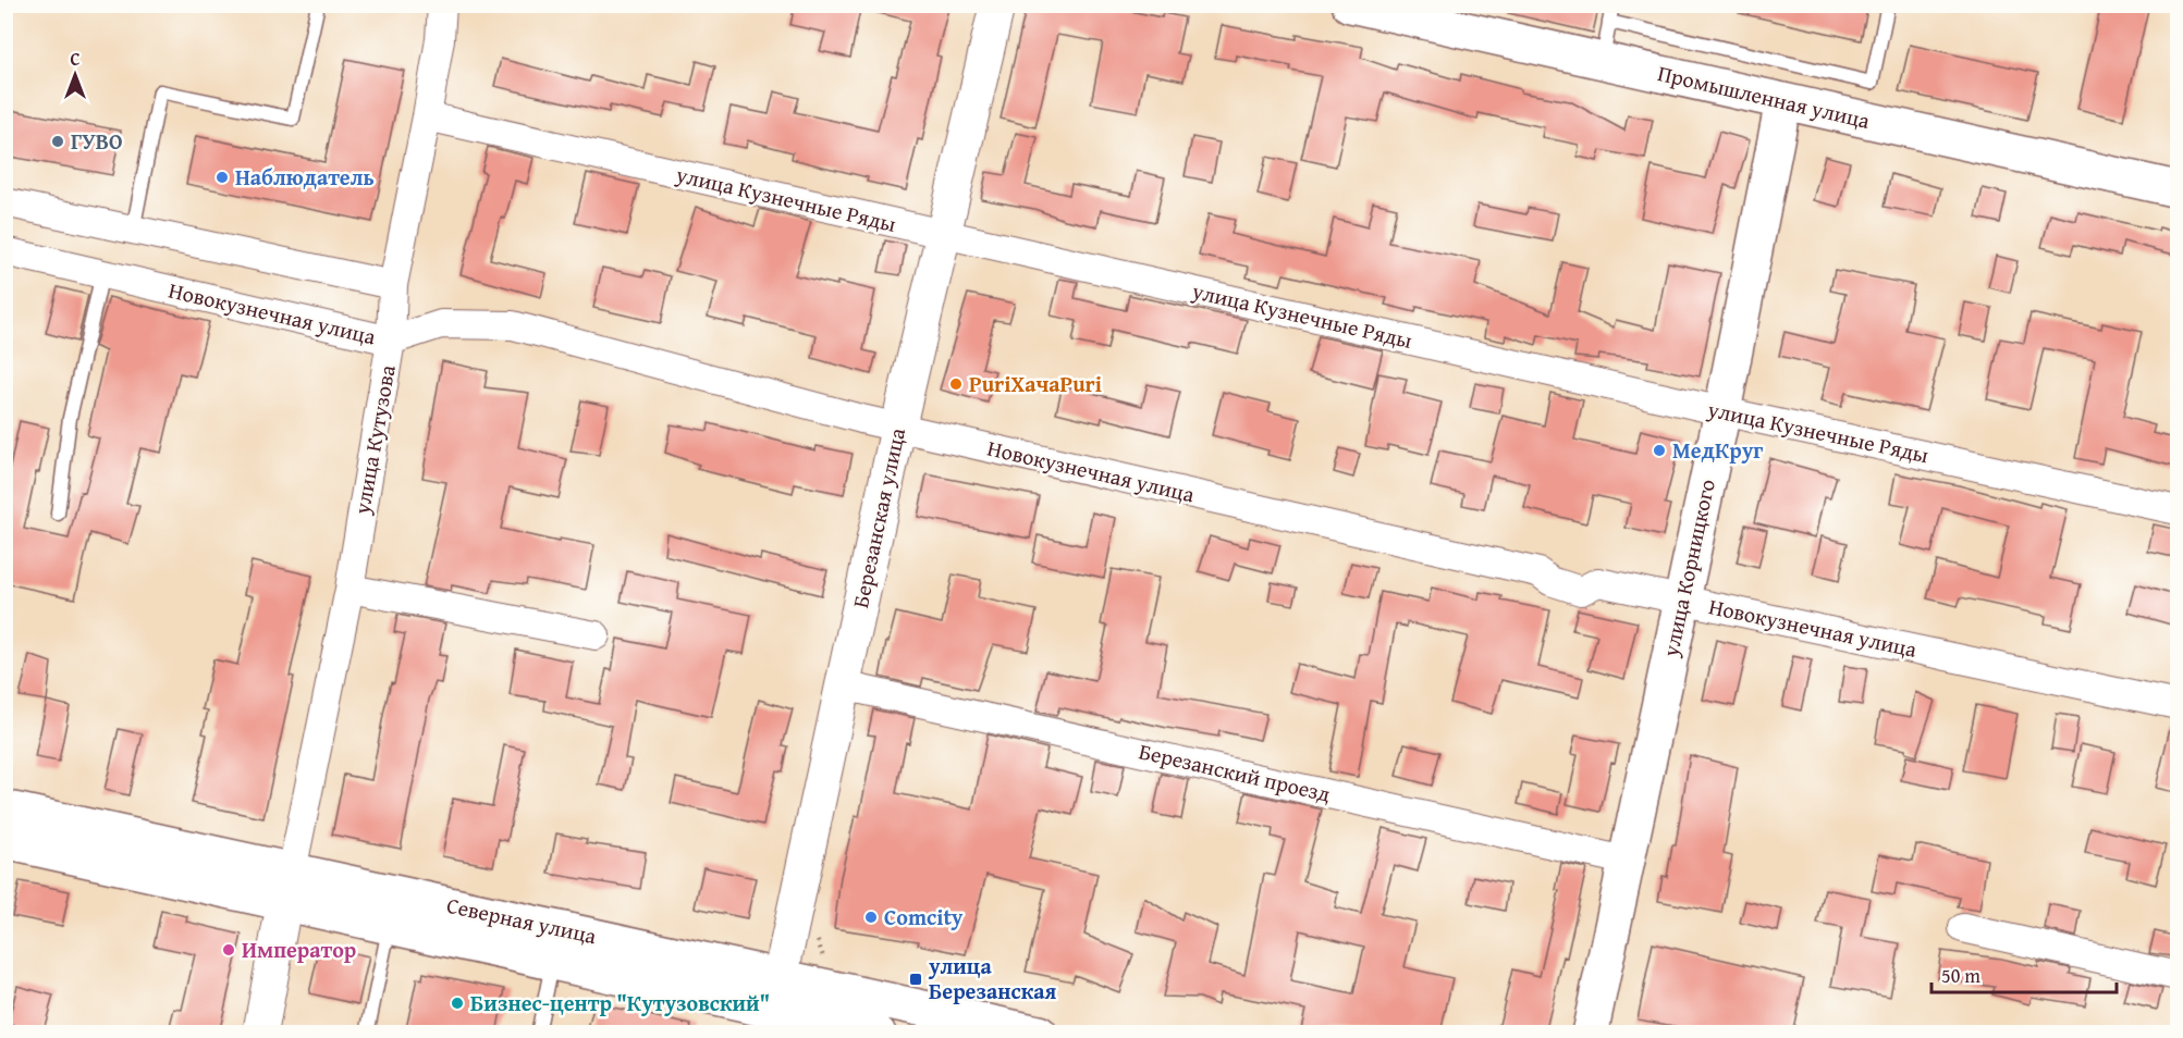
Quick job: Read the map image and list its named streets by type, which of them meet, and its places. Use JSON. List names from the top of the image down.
{
  "streets": {
    "main road": ["Промышленная улица", "улица Корницкого", "Северная улица"],
    "street": [
      "улица Кузнечные Ряды",
      "Новокузнечная улица",
      "улица Кутузова",
      "Березанская улица",
      "Березанский проезд"
    ]
  },
  "crossings": [
    ["Промышленная улица", "улица Корницкого"],
    ["улица Кузнечные Ряды", "улица Кутузова"],
    ["улица Кузнечные Ряды", "Березанская улица"],
    ["улица Кузнечные Ряды", "улица Корницкого"],
    ["Новокузнечная улица", "улица Кутузова"],
    ["Новокузнечная улица", "Березанская улица"],
    ["Новокузнечная улица", "улица Корницкого"],
    ["улица Кутузова", "Северная улица"],
    ["Березанская улица", "Березанский проезд"],
    ["Березанская улица", "Северная улица"],
    ["улица Корницкого", "Березанский проезд"]
  ],
  "places": {
    "other": [
      "ГУВО",
      "Наблюдатель",
      "PuriХачаPuri",
      "МедКруг",
      "Comcity",
      "Император",
      "Бизнес-центр \"Кутузовский\""
    ],
    "transit": ["улица Березанская"]
  },
  "scale_bar": "50 m",
  "north": "top"
}
